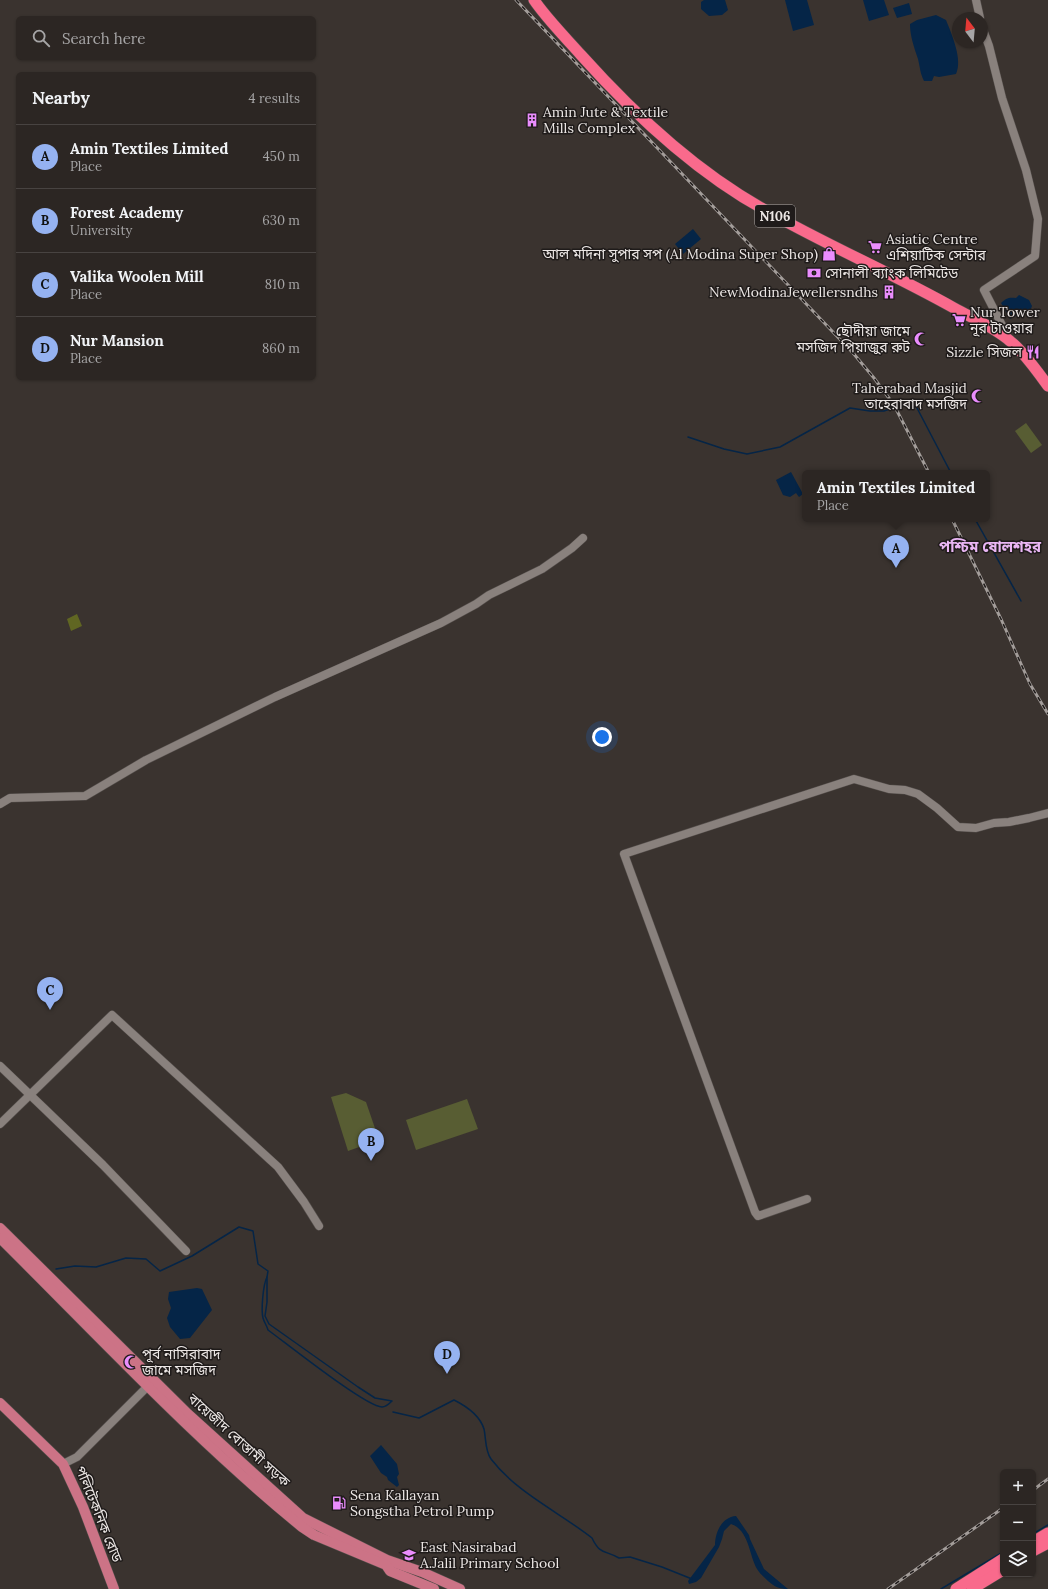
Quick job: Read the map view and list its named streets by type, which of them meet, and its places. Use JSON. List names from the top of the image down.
{
  "streets": {
    "highway": ["N106"],
    "main road": ["বায়েজীদ বোস্তামী সড়ক", "পলিটেকনিক রোড"]
  },
  "districts": ["পশ্চিম ষোলশহর"],
  "places": {
    "building": ["Amin Jute & Textile Mills Complex", "NewModinaJewellersndhs"],
    "supermarket": ["Asiatic Centre এশিয়াটিক সেন্টার", "Nur Tower নূর টাওয়ার"],
    "shop": ["আল মদিনা সুপার সপ (Al Modina Super Shop)"],
    "bank": ["সোনালী ব্যাংক লিমিটেড"],
    "mosque": ["ছৌদীয়া জামে মসজিদ পিয়াজুর রুট", "Taherabad Masjid তাহেরাবাদ মসজিদ", "পূর্ব নাসিরাবাদ জামে মসজিদ"],
    "restaurant": ["Sizzle সিজল"],
    "fuel station": ["Sena Kallayan Songstha Petrol Pump"],
    "school or university": ["East Nasirabad A.Jalil Primary School"]
  },
  "north": "top",
  "page": {
    "search": "Search here",
    "heading": ["Nearby", "4 results"],
    "list": [
      {
        "mark": "A",
        "name": "Amin Textiles Limited",
        "note": "Place",
        "value": "450 m"
      },
      {
        "mark": "B",
        "name": "Forest Academy",
        "note": "University",
        "value": "630 m"
      },
      {
        "mark": "C",
        "name": "Valika Woolen Mill",
        "note": "Place",
        "value": "810 m"
      },
      {
        "mark": "D",
        "name": "Nur Mansion",
        "note": "Place",
        "value": "860 m"
      }
    ],
    "popup": ["Amin Textiles Limited", "Place"],
    "pins": [
      "A",
      "C",
      "B",
      "D"
    ],
    "map_buttons": ["+", "−"]
  }
}
